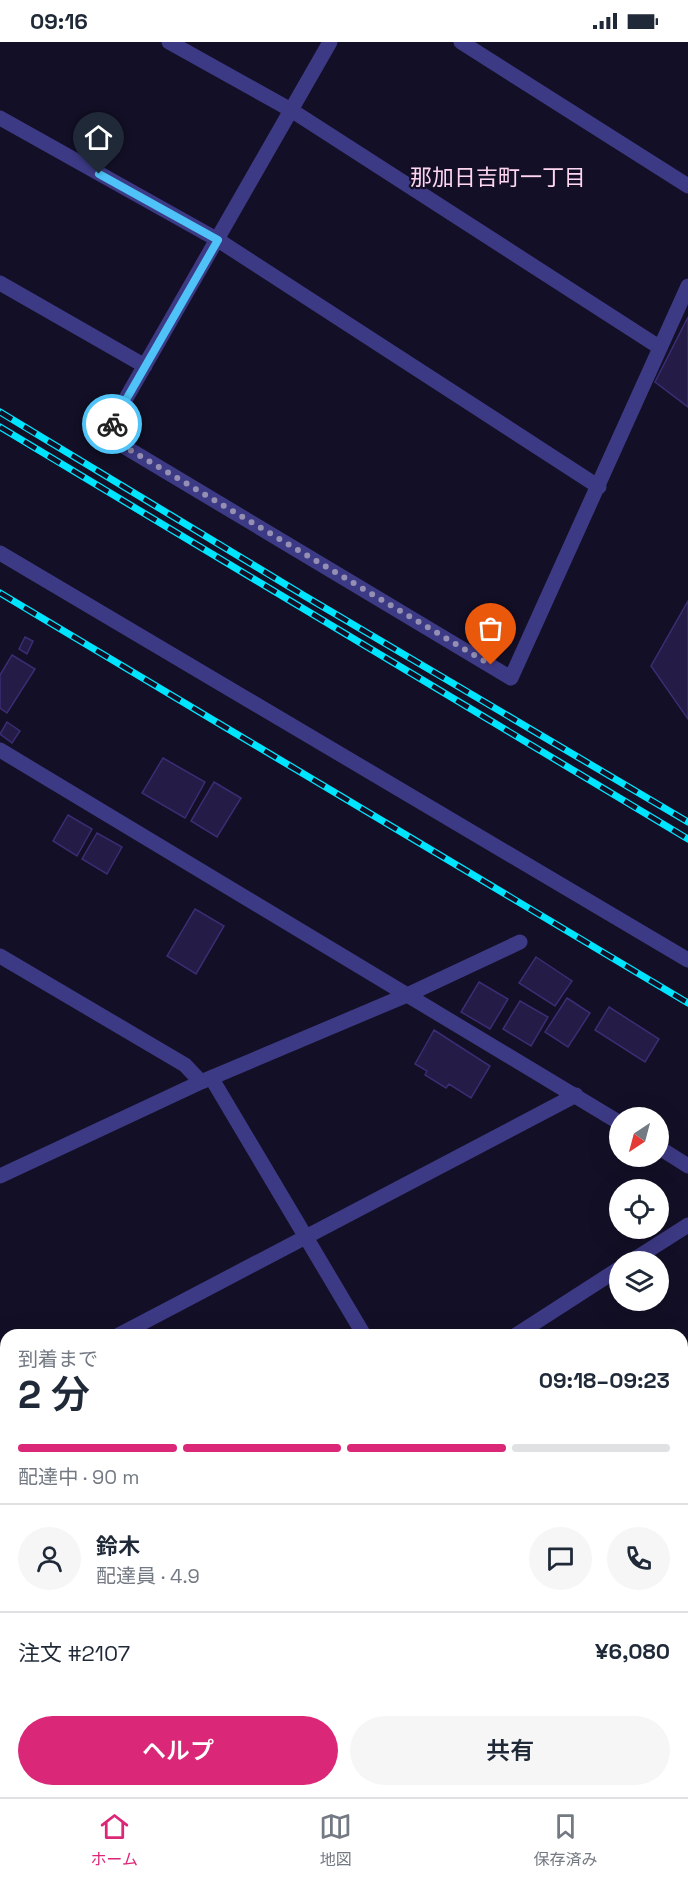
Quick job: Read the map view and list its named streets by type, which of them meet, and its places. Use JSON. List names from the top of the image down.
{
  "districts": ["那加日吉町一丁目"],
  "north": "bottom left",
  "page": {
    "status": "09:16",
    "heading": ["2 分", "到着まで", "09:18–09:23"],
    "panel": [
      "鈴木",
      "配達員 · 4.9",
      "注文 #2107",
      "¥6,080"
    ],
    "bar": "配達中 · 90 m",
    "buttons": ["ヘルプ", "共有"],
    "tabs": ["ホーム", "地図", "保存済み"]
  }
}
